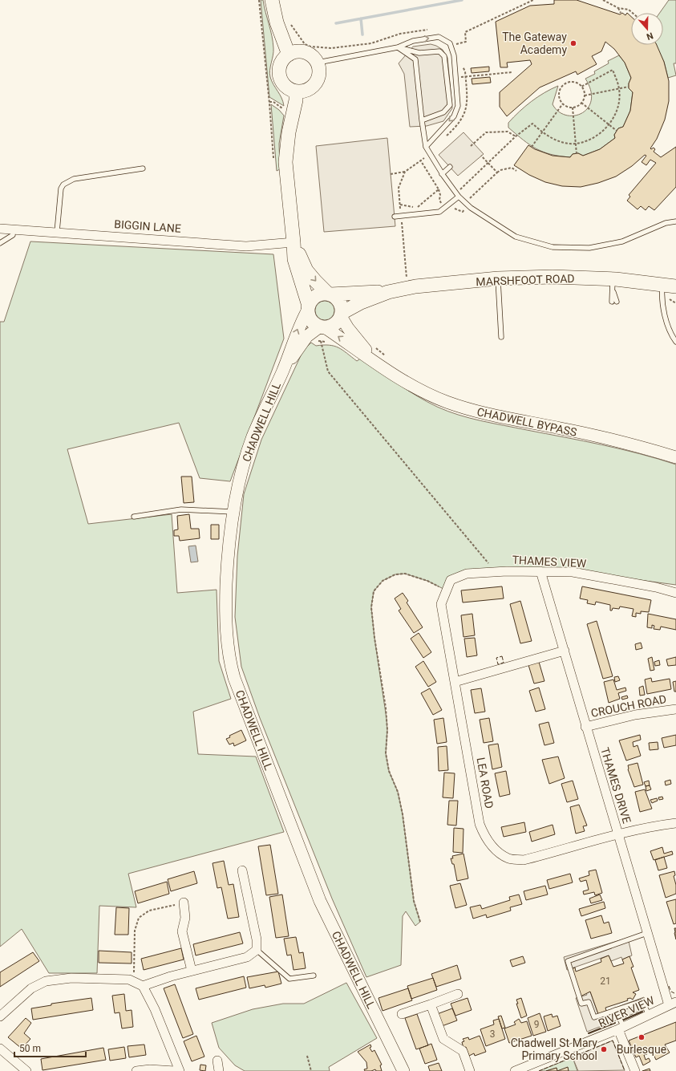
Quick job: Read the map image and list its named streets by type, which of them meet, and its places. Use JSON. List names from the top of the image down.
{
  "streets": {
    "main road": ["MARSHFOOT ROAD"],
    "street": [
      "BIGGIN LANE",
      "CHADWELL HILL",
      "CHADWELL BYPASS",
      "THAMES VIEW",
      "CROUCH ROAD",
      "LEA ROAD",
      "THAMES DRIVE",
      "RIVER VIEW"
    ]
  },
  "crossings": [
    ["MARSHFOOT ROAD", "CHADWELL HILL"],
    ["MARSHFOOT ROAD", "CHADWELL BYPASS"],
    ["CHADWELL HILL", "CHADWELL BYPASS"],
    ["THAMES VIEW", "LEA ROAD"],
    ["THAMES VIEW", "THAMES DRIVE"],
    ["CROUCH ROAD", "THAMES DRIVE"],
    ["LEA ROAD", "THAMES DRIVE"],
    ["THAMES DRIVE", "RIVER VIEW"]
  ],
  "places": ["The Gateway Academy", "Burlesque", "Chadwell St Mary Primary School"],
  "house_numbers": ["21", "9", "3"],
  "scale_bar": "50 m",
  "north": "bottom"
}
